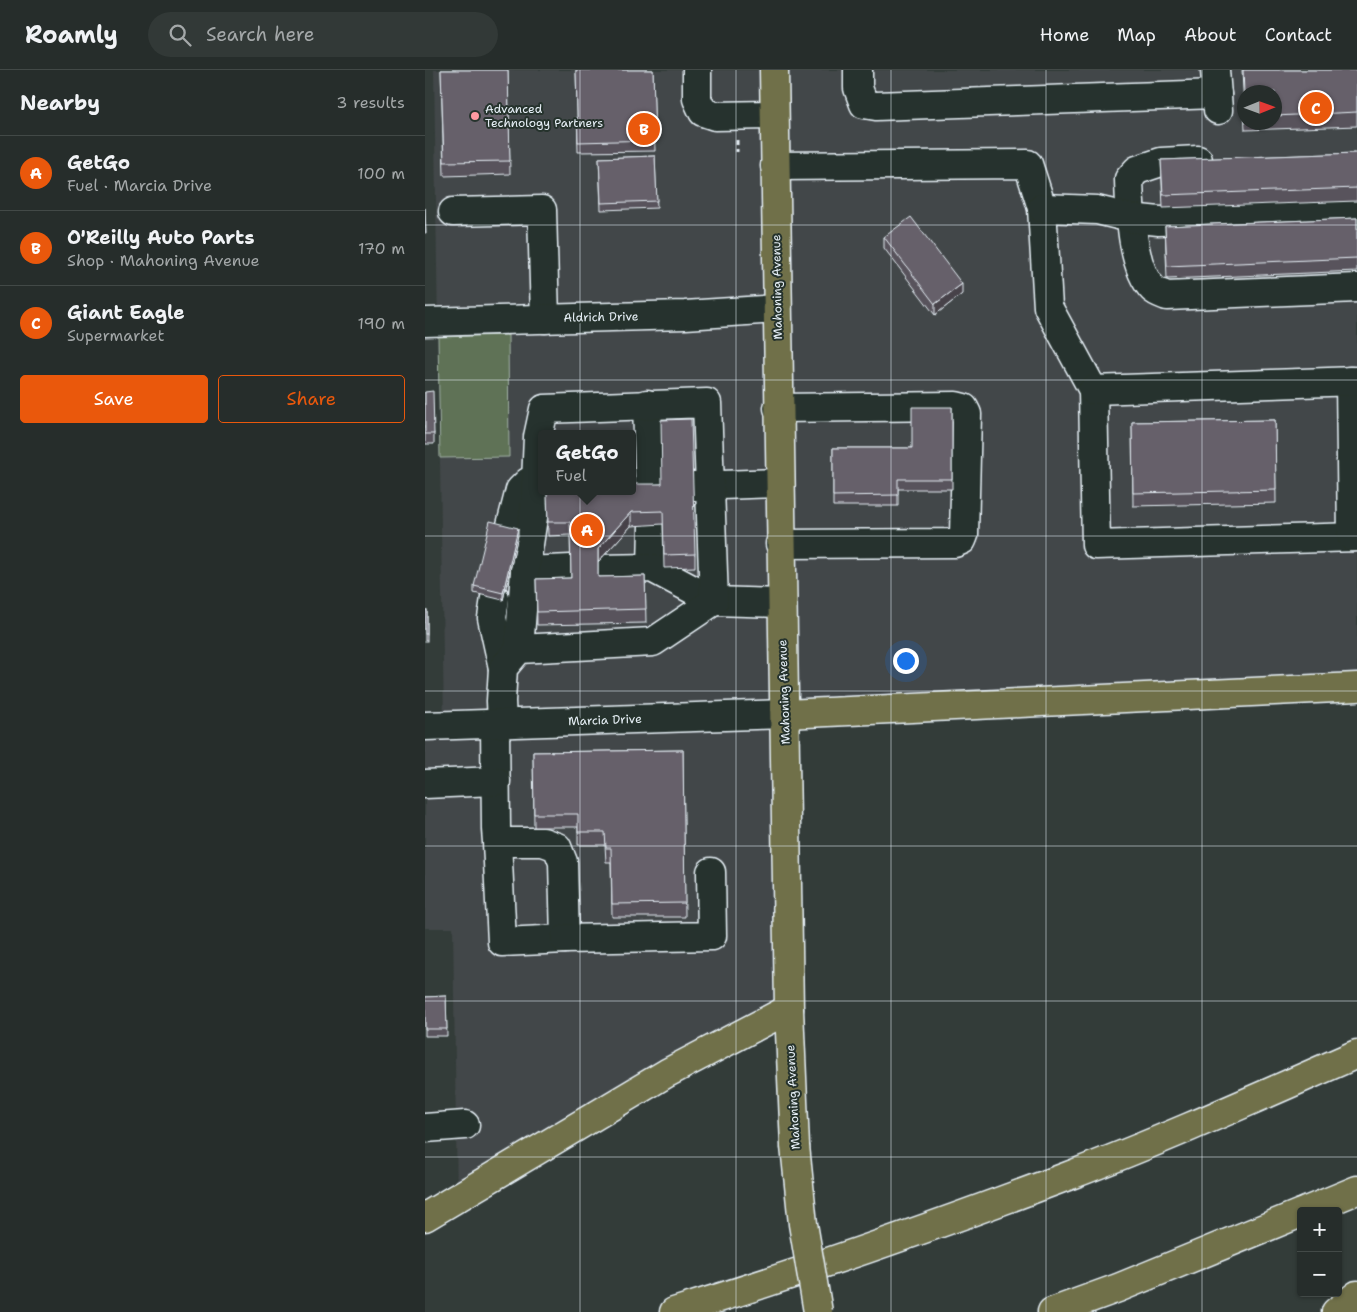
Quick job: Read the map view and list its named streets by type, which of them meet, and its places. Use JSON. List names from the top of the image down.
{
  "streets": {
    "main road": ["Mahoning Avenue"],
    "street": ["Aldrich Drive", "Marcia Drive"]
  },
  "crossings": [
    ["Mahoning Avenue", "Aldrich Drive"],
    ["Mahoning Avenue", "Marcia Drive"]
  ],
  "places": ["Advanced Technology Partners"],
  "north": "right",
  "page": {
    "header": "Roamly",
    "search": "Search here",
    "nav": [
      "Home",
      "Map",
      "About",
      "Contact"
    ],
    "heading": ["Nearby", "3 results"],
    "pins": ["C", "B", "A"],
    "list": [
      {
        "mark": "A",
        "name": "GetGo",
        "note": "Fuel · Marcia Drive",
        "value": "100 m"
      },
      {
        "mark": "B",
        "name": "O'Reilly Auto Parts",
        "note": "Shop · Mahoning Avenue",
        "value": "170 m"
      },
      {
        "mark": "C",
        "name": "Giant Eagle",
        "note": "Supermarket",
        "value": "190 m"
      }
    ],
    "buttons": ["Save", "Share"],
    "popup": ["GetGo", "Fuel"],
    "map_buttons": ["+", "−"]
  }
}
